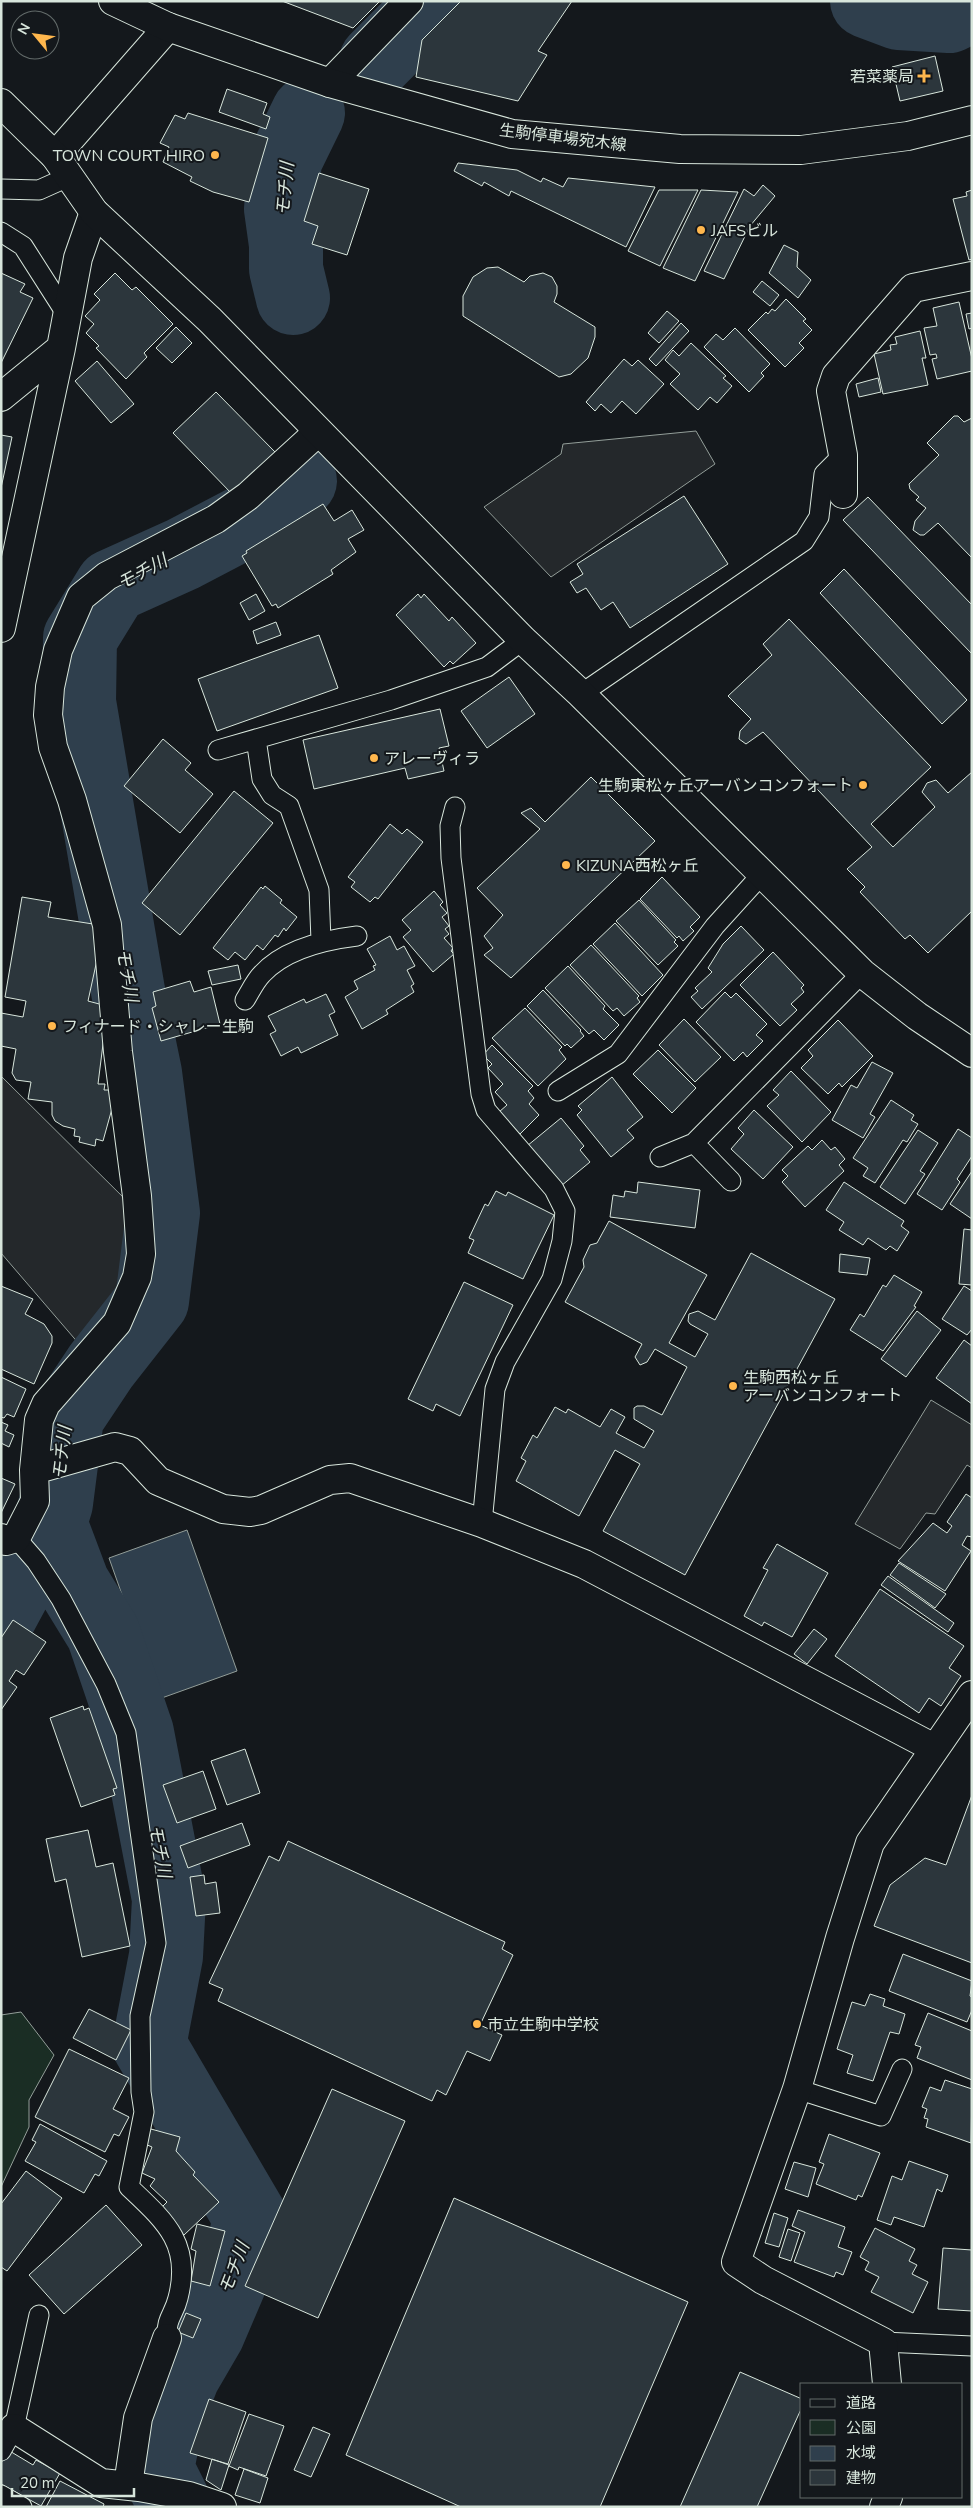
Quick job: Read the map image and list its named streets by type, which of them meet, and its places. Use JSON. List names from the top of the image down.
{
  "streets": {
    "street": ["生駒停車場宛木線"]
  },
  "water": ["モチ川"],
  "places": {
    "health": ["若菜薬局"],
    "other": [
      "TOWN COURT HIRO",
      "JAFSビル",
      "アレーヴィラ",
      "生駒東松ヶ丘アーバンコンフォート",
      "KIZUNA西松ヶ丘",
      "フィナード・シャレー生駒",
      "生駒西松ヶ丘 アーバンコンフォート",
      "市立生駒中学校"
    ]
  },
  "legend": [
    "道路",
    "公園",
    "水域",
    "建物"
  ],
  "scale_bar": "20 m",
  "north": "top left"
}
